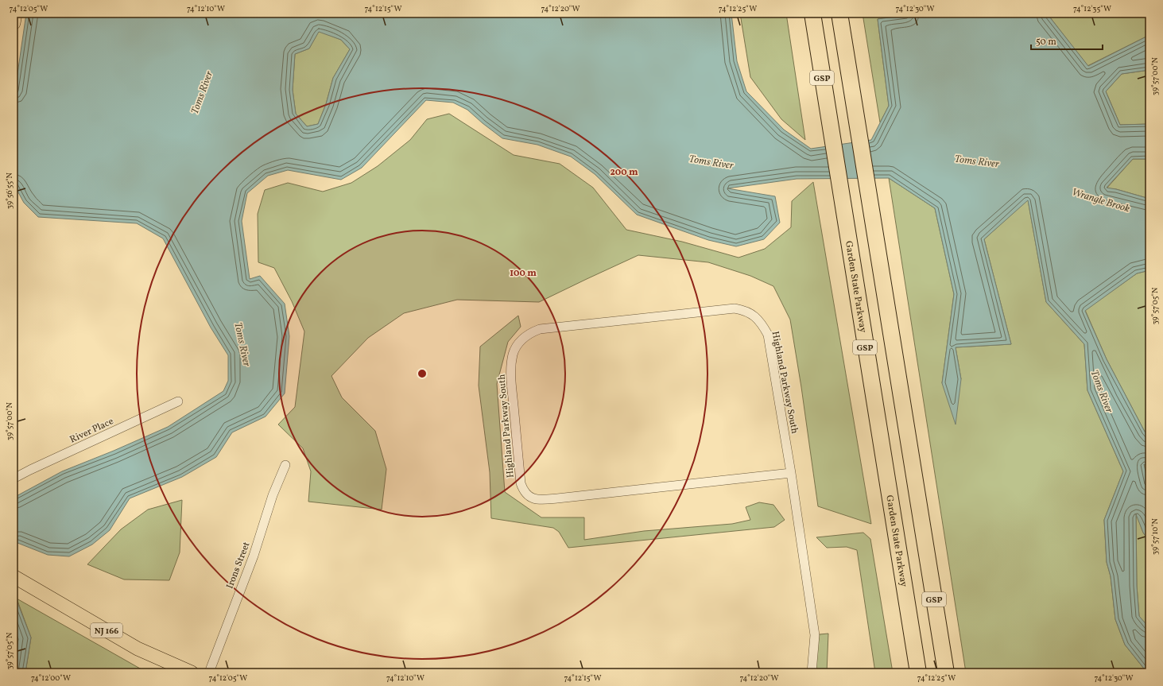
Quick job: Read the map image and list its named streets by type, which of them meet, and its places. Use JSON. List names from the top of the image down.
{
  "streets": {
    "highway": ["GSP", "Garden State Parkway"],
    "main road": ["NJ 166"],
    "street": ["Highland Parkway South", "River Place", "Irons Street"]
  },
  "water": ["Toms River", "Wrangle Brook"],
  "scale_bar": "50 m",
  "coordinates": [
    "74°12'05\"W",
    "74°12'10\"W",
    "74°12'15\"W",
    "74°12'20\"W",
    "74°12'25\"W",
    "74°12'30\"W",
    "74°12'35\"W",
    "39°57'00\"N",
    "39°56'55\"N",
    "39°57'05\"N",
    "39°57'10\"N",
    "74°12'00\"W"
  ],
  "rings": ["200 m", "100 m"]
}
